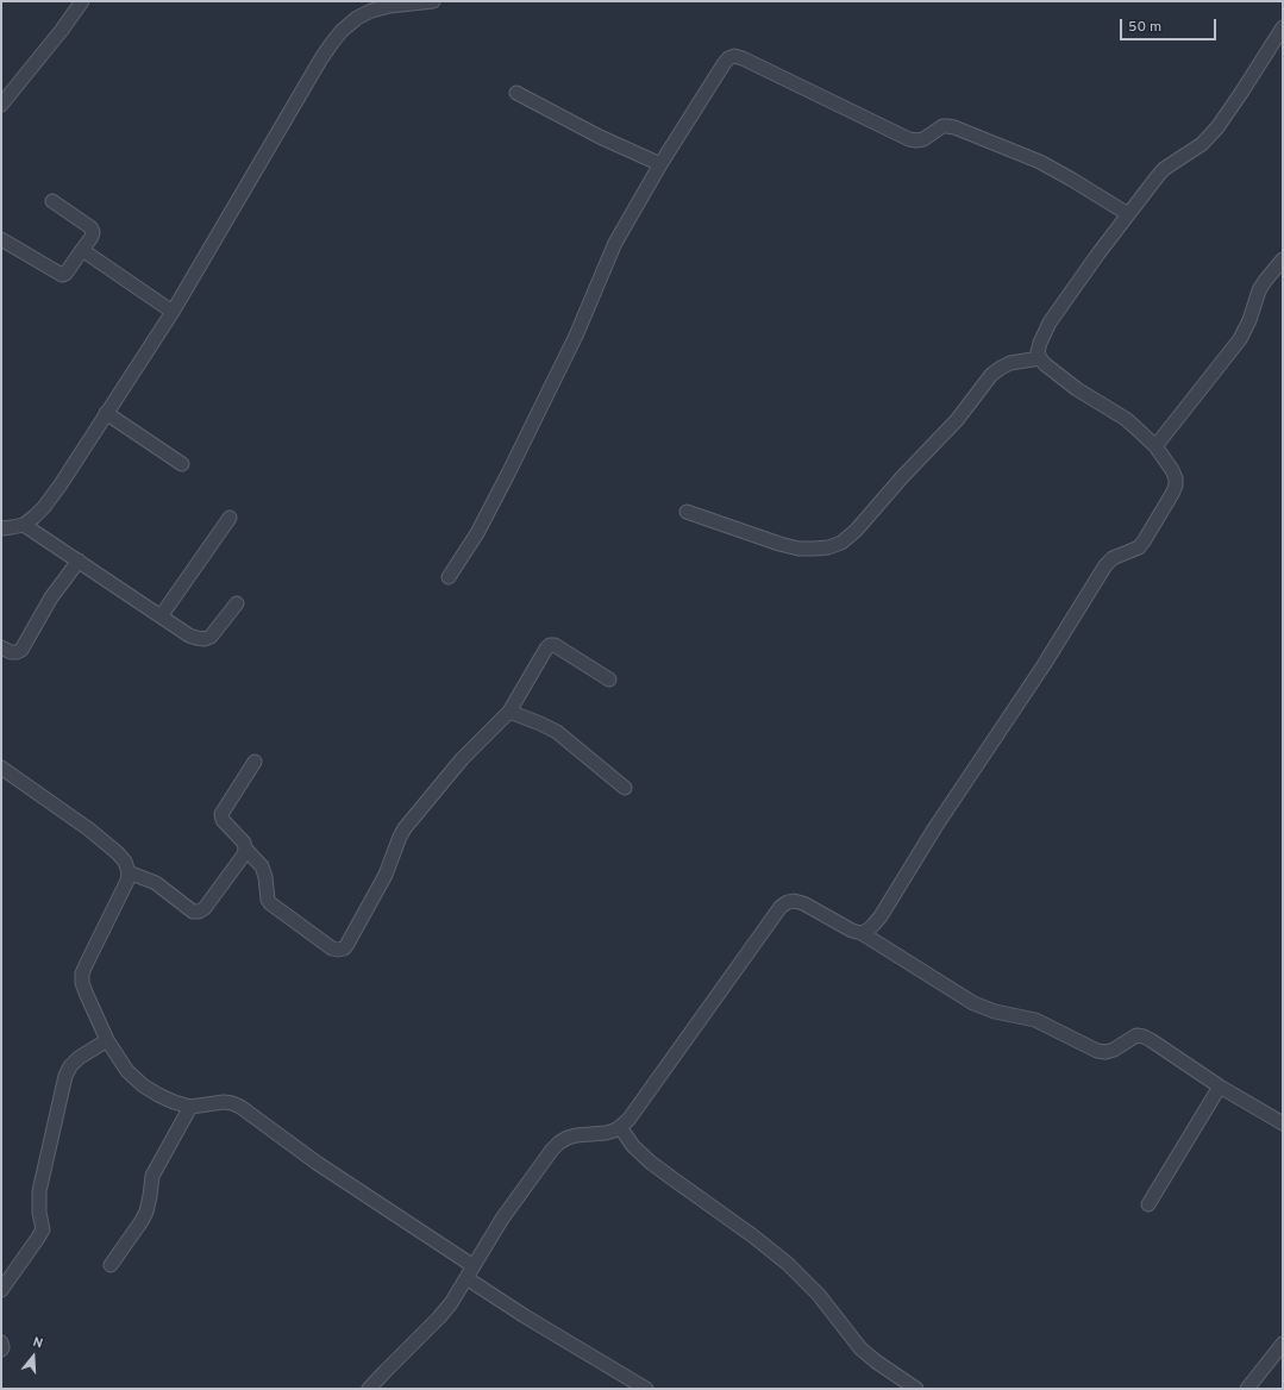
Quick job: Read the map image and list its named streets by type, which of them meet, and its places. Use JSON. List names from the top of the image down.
{
  "scale_bar": "50 m",
  "north": "top"
}
